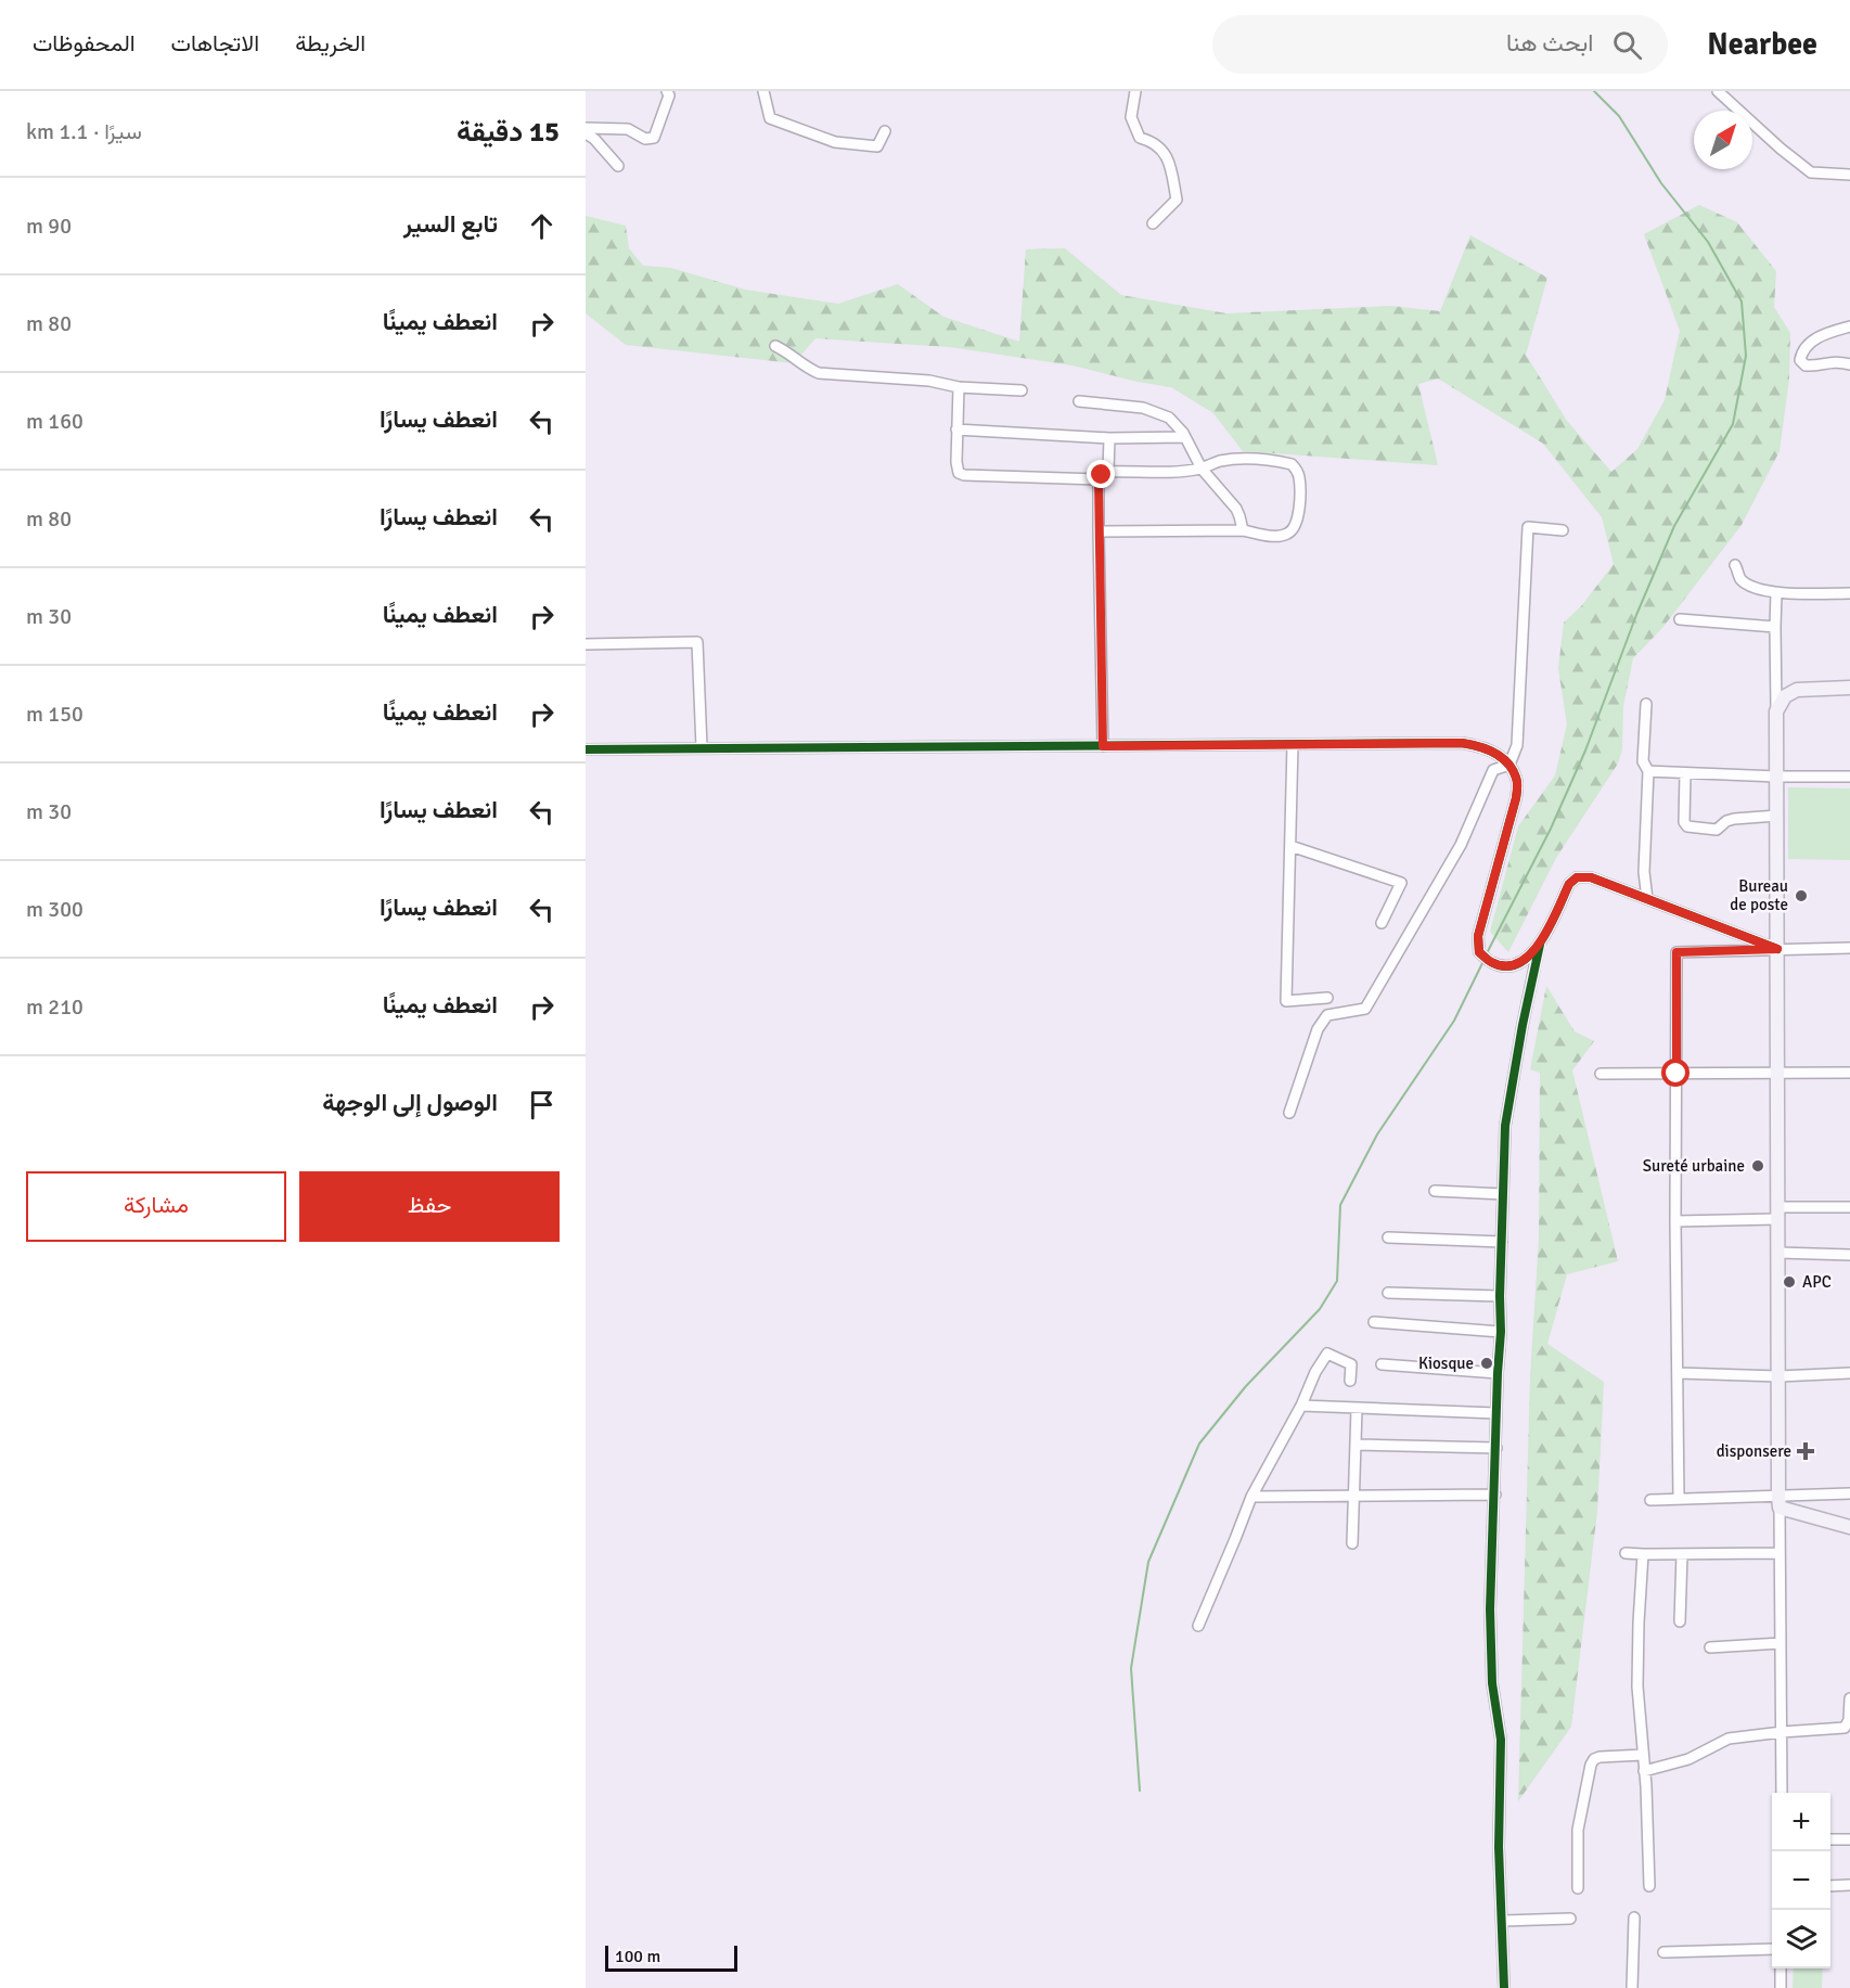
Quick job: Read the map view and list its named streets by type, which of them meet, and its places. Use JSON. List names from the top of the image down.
{
  "places": {
    "other": [
      "Bureau de poste",
      "Sureté urbaine",
      "APC",
      "Kiosque"
    ],
    "health": ["disponsere"]
  },
  "scale_bar": "100 m",
  "north": "top right",
  "page": {
    "header": "Nearbee",
    "search": "ابحث هنا",
    "nav": ["الخريطة", "الاتجاهات", "المحفوظات"],
    "heading": ["15 دقيقة", "سيرًا · 1.1 km"],
    "list": [
      ["تابع السير", "90 m"],
      ["انعطف يمينًا", "80 m"],
      ["انعطف يسارًا", "160 m"],
      ["انعطف يسارًا", "80 m"],
      ["انعطف يمينًا", "30 m"],
      ["انعطف يمينًا", "150 m"],
      ["انعطف يسارًا", "30 m"],
      ["انعطف يسارًا", "300 m"],
      ["انعطف يمينًا", "210 m"],
      "الوصول إلى الوجهة"
    ],
    "buttons": ["حفظ", "مشاركة"],
    "map_buttons": ["+", "−"],
    "scale": "100 m"
  }
}
